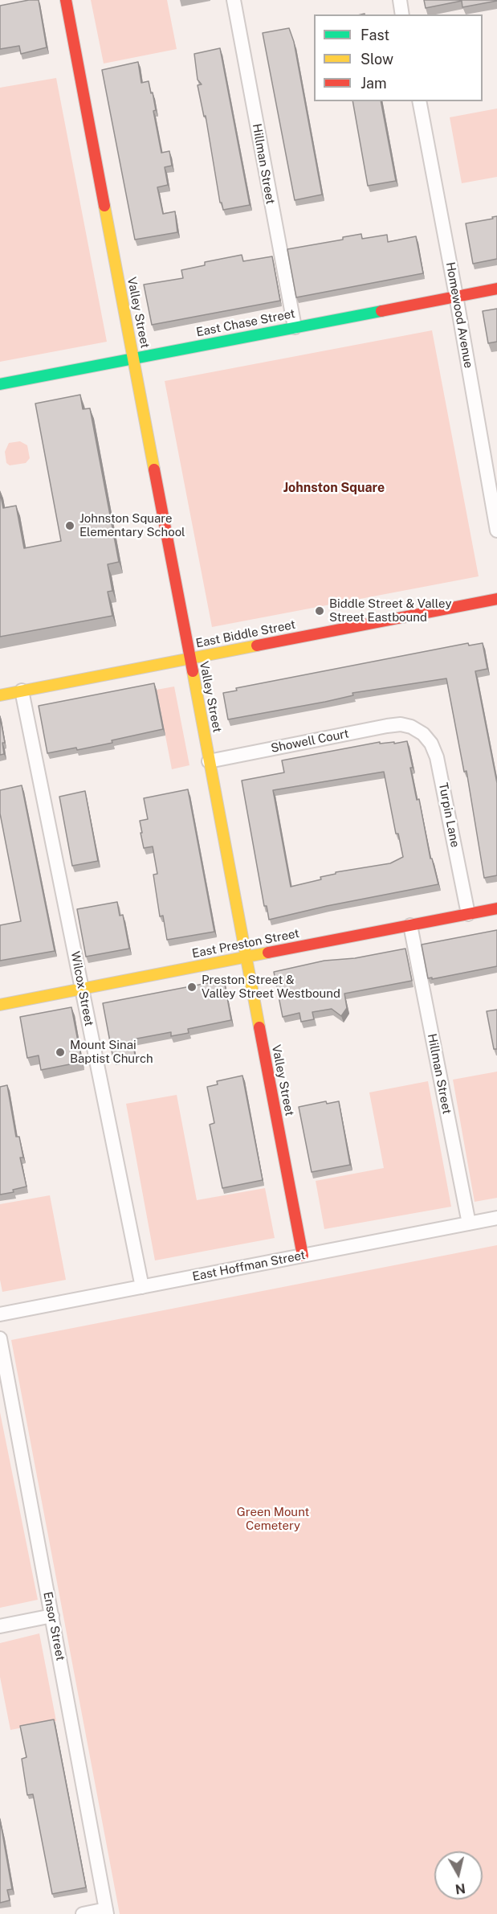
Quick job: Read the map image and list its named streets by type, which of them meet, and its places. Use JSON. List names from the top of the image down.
{
  "streets": {
    "street": [
      "Hillman Street",
      "Valley Street",
      "Homewood Avenue",
      "East Chase Street",
      "East Biddle Street",
      "Showell Court",
      "Turpin Lane",
      "East Preston Street",
      "Wilcox Street",
      "East Hoffman Street",
      "Ensor Street"
    ]
  },
  "crossings": [
    ["Hillman Street", "East Chase Street"],
    ["Hillman Street", "East Preston Street"],
    ["Hillman Street", "East Hoffman Street"],
    ["Valley Street", "East Chase Street"],
    ["Valley Street", "East Biddle Street"],
    ["Valley Street", "Showell Court"],
    ["Valley Street", "East Preston Street"],
    ["Valley Street", "East Hoffman Street"],
    ["Homewood Avenue", "East Chase Street"],
    ["East Biddle Street", "Wilcox Street"],
    ["Showell Court", "Turpin Lane"],
    ["Turpin Lane", "East Preston Street"],
    ["East Preston Street", "Wilcox Street"],
    ["Wilcox Street", "East Hoffman Street"]
  ],
  "districts": ["Johnston Square"],
  "parks": ["Green Mount Cemetery"],
  "places": [
    "Johnston Square Elementary School",
    "Biddle Street & Valley Street Eastbound",
    "Preston Street & Valley Street Westbound",
    "Mount Sinai Baptist Church"
  ],
  "legend": ["Fast", "Slow", "Jam"],
  "north": "bottom"
}
